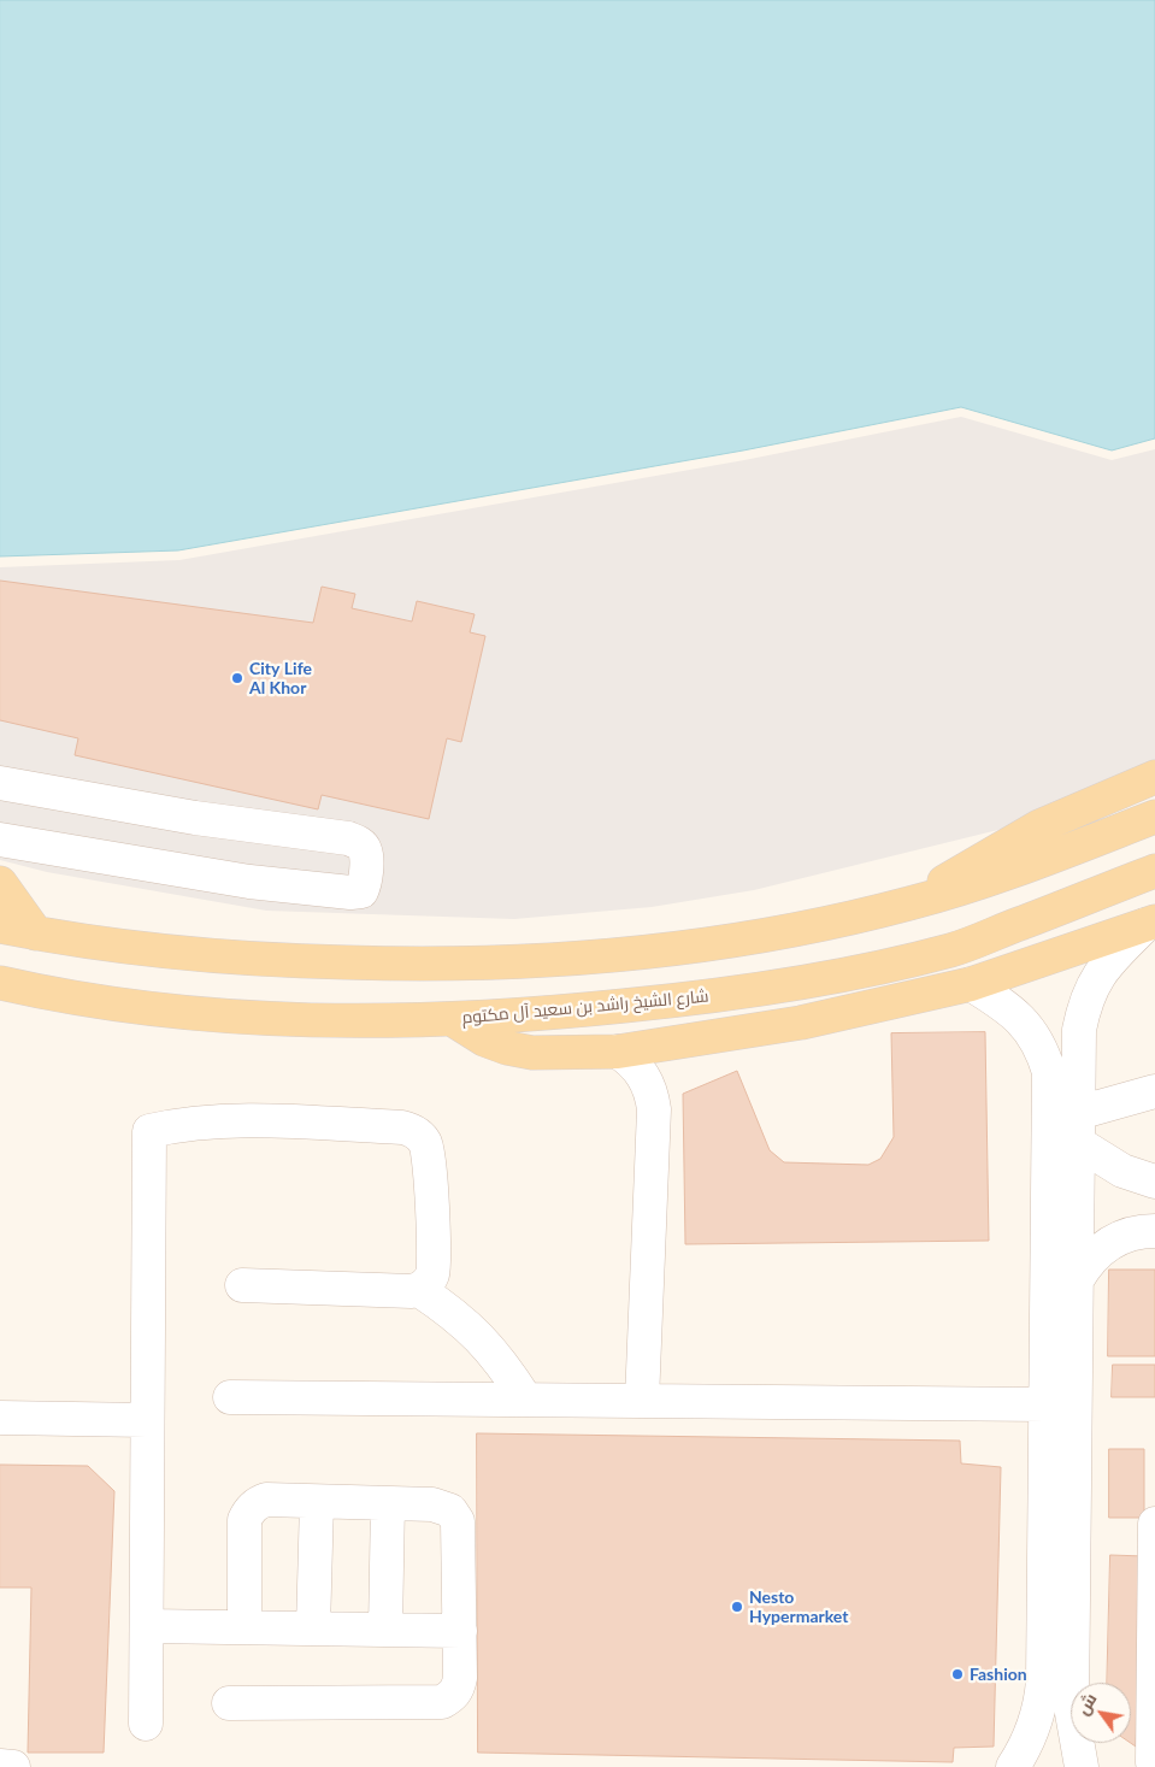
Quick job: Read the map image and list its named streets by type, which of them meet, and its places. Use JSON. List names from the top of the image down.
{
  "streets": {
    "main road": ["شارع الشيخ راشد بن سعيد آل مكتوم"]
  },
  "places": ["City Life Al Khor", "Nesto Hypermarket", "Fashion"],
  "north": "top left"
}
